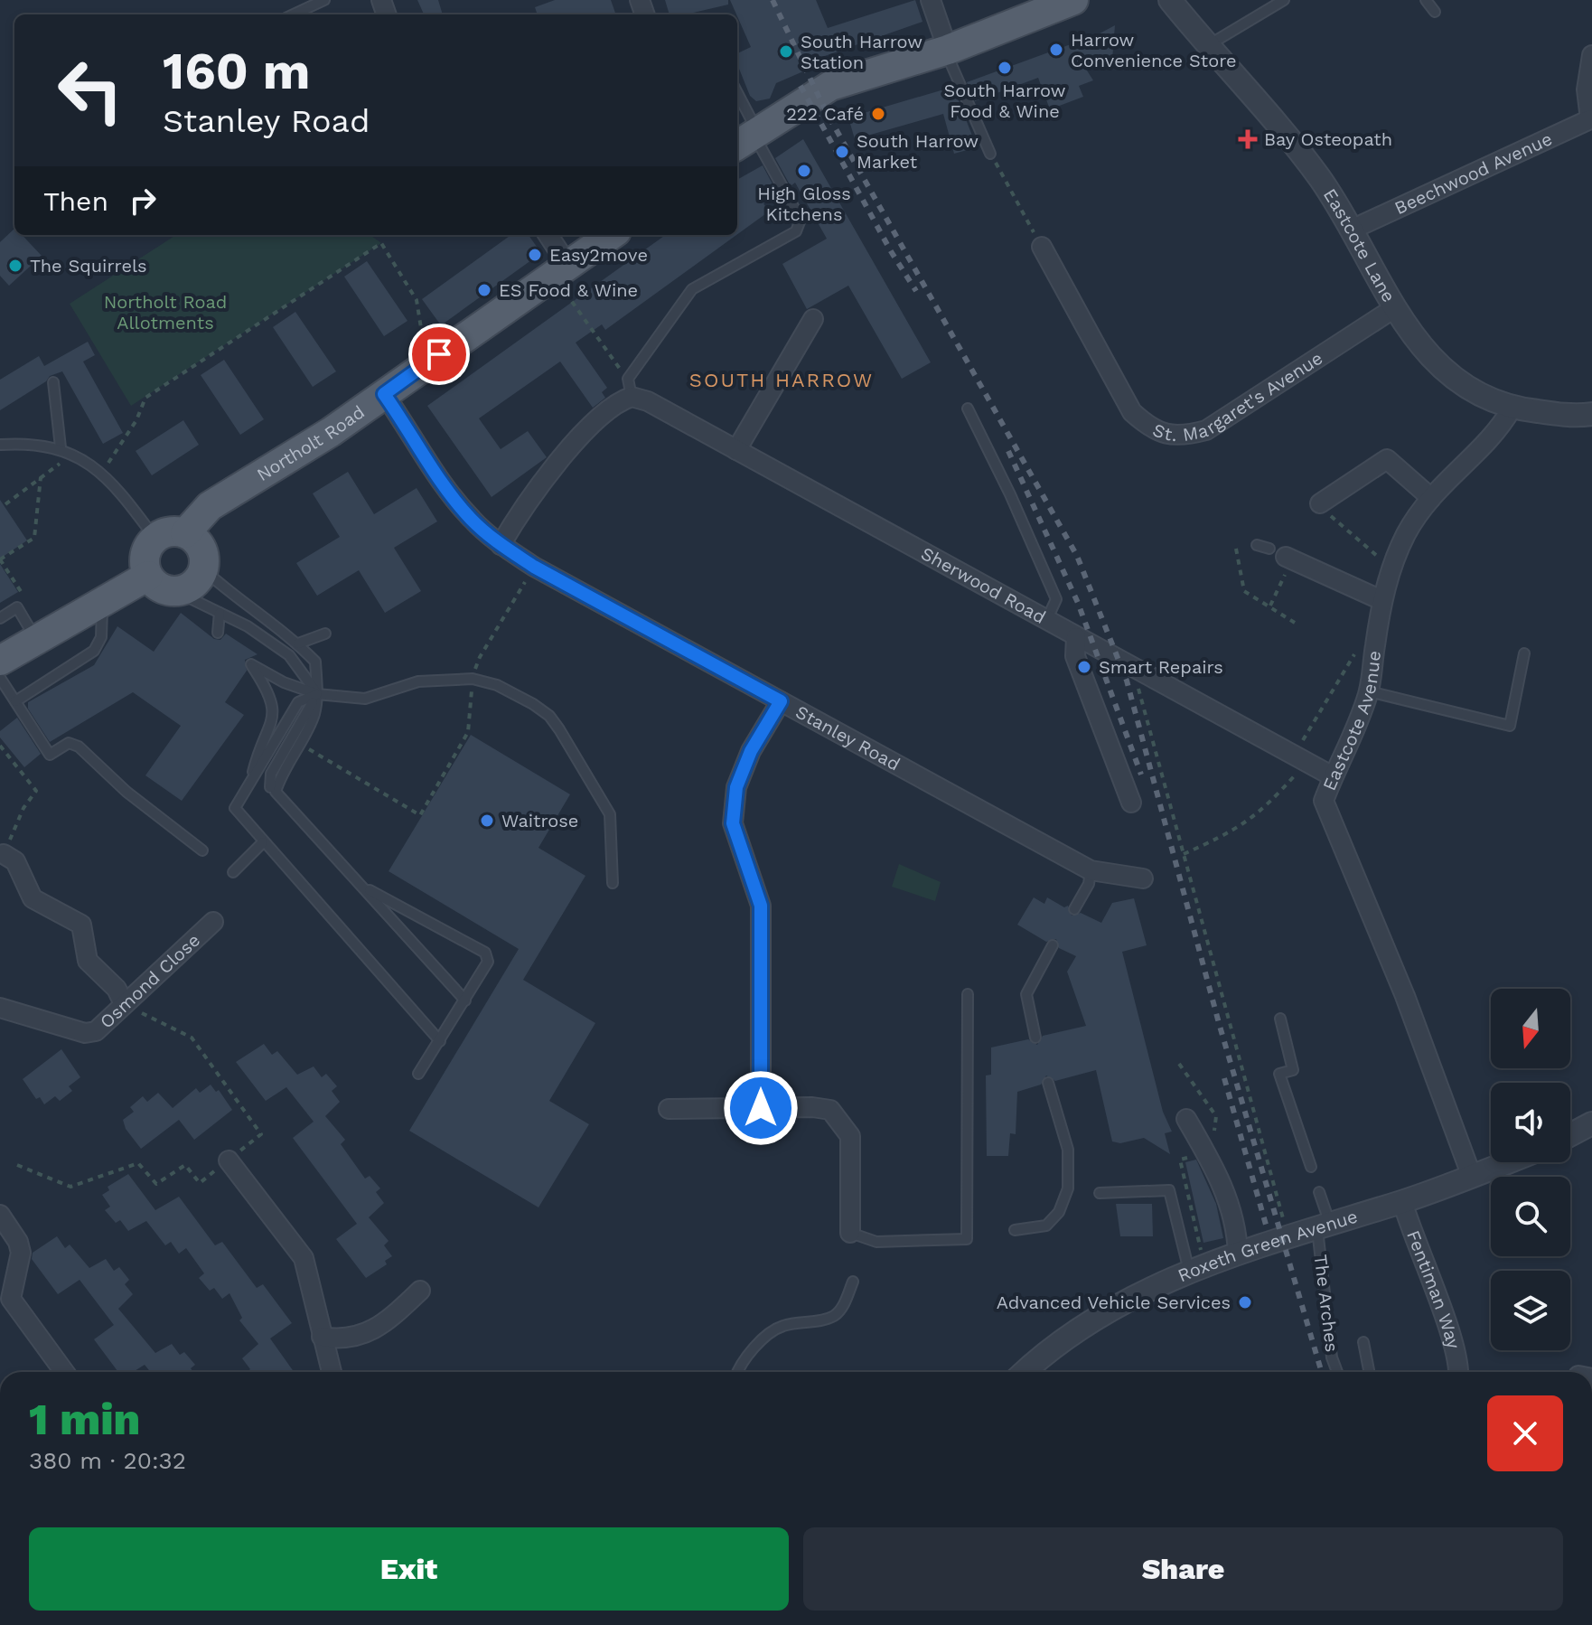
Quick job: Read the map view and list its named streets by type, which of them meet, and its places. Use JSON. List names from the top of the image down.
{
  "streets": {
    "main road": ["Northolt Road"],
    "street": [
      "Beechwood Avenue",
      "Eastcote Lane",
      "St. Margaret's Avenue",
      "Sherwood Road",
      "Eastcote Avenue",
      "Stanley Road",
      "Osmond Close",
      "Roxeth Green Avenue",
      "Fentiman Way"
    ],
    "lane": ["The Arches"]
  },
  "crossings": [
    ["Beechwood Avenue", "Eastcote Lane"],
    ["Eastcote Lane", "St. Margaret's Avenue"],
    ["Eastcote Lane", "Eastcote Avenue"],
    ["Northolt Road", "Stanley Road"],
    ["Sherwood Road", "Eastcote Avenue"],
    ["Eastcote Avenue", "Roxeth Green Avenue"],
    ["Roxeth Green Avenue", "Fentiman Way"],
    ["Roxeth Green Avenue", "The Arches"]
  ],
  "districts": ["SOUTH HARROW"],
  "parks": ["Northolt Road Allotments"],
  "places": {
    "other": [
      "Harrow Convenience Store",
      "South Harrow Station",
      "South Harrow Food & Wine",
      "222 Café",
      "South Harrow Market",
      "High Gloss Kitchens",
      "Easy2move",
      "The Squirrels",
      "ES Food & Wine",
      "Smart Repairs",
      "Waitrose",
      "Advanced Vehicle Services"
    ],
    "health": ["Bay Osteopath"]
  },
  "north": "bottom",
  "page": {
    "turn": ["160 m", "Stanley Road"],
    "then": "Then",
    "heading": ["1 min", "380 m · 20:32"],
    "buttons": ["Exit", "Share"]
  }
}
